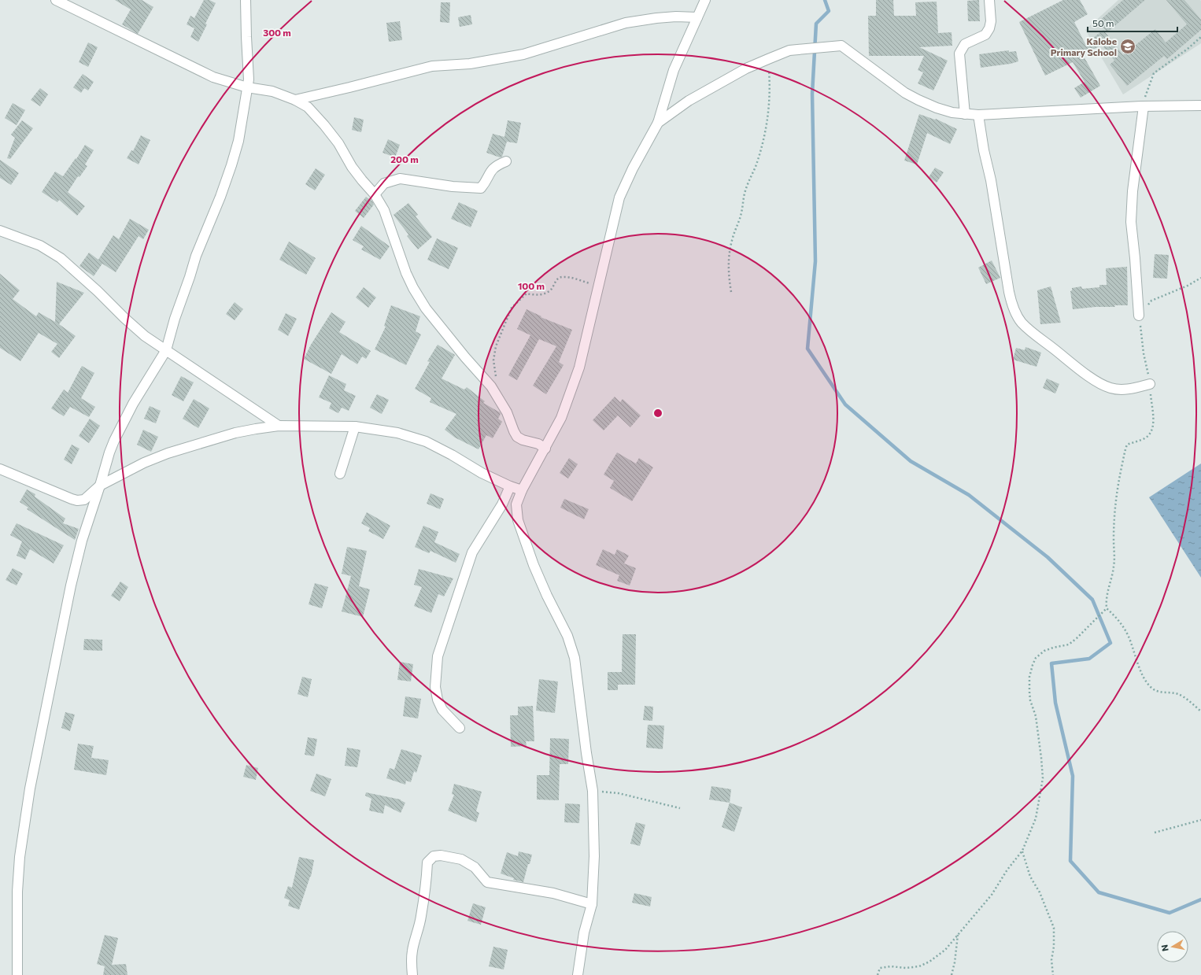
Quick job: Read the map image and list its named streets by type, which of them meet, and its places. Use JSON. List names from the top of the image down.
{
  "places": {
    "school or university": ["Kalobe Primary School"]
  },
  "scale_bar": "50 m",
  "north": "left",
  "rings": ["300 m", "200 m", "100 m"]
}
